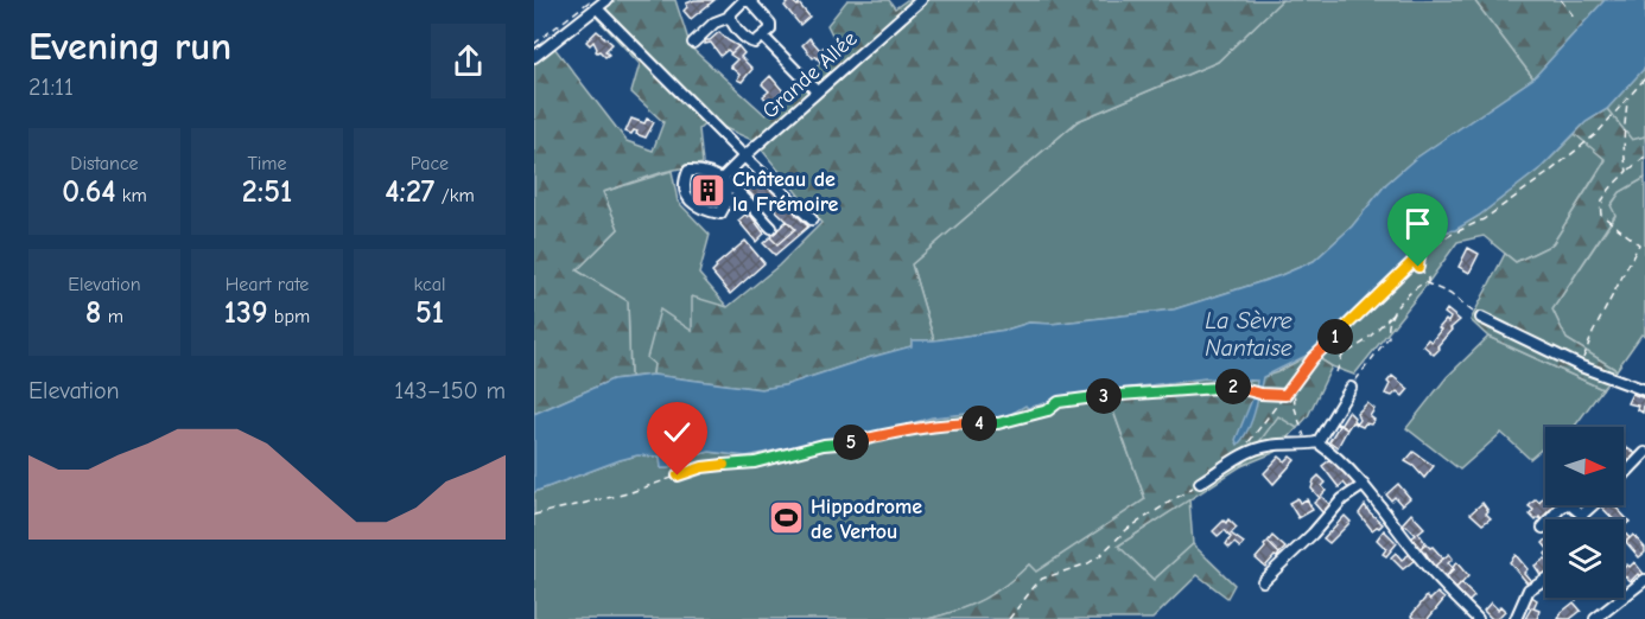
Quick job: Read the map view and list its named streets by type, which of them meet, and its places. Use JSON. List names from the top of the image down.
{
  "streets": {
    "street": ["Grande Allée"]
  },
  "water": ["La Sèvre Nantaise"],
  "places": {
    "building": ["Château de la Frémoire"],
    "sports": ["Hippodrome de Vertou"]
  },
  "north": "right",
  "page": {
    "heading": ["Evening run", "21:11"],
    "stats": [
      ["Distance", "0.64 km"],
      ["Time", "2:51"],
      ["Pace", "4:27 /km"],
      ["Elevation", "8 m"],
      ["Heart rate", "139 bpm"],
      ["kcal", "51"]
    ],
    "pins": [
      "1",
      "2",
      "3",
      "4",
      "5"
    ],
    "chart": ["Elevation", "143–150 m"]
  }
}
